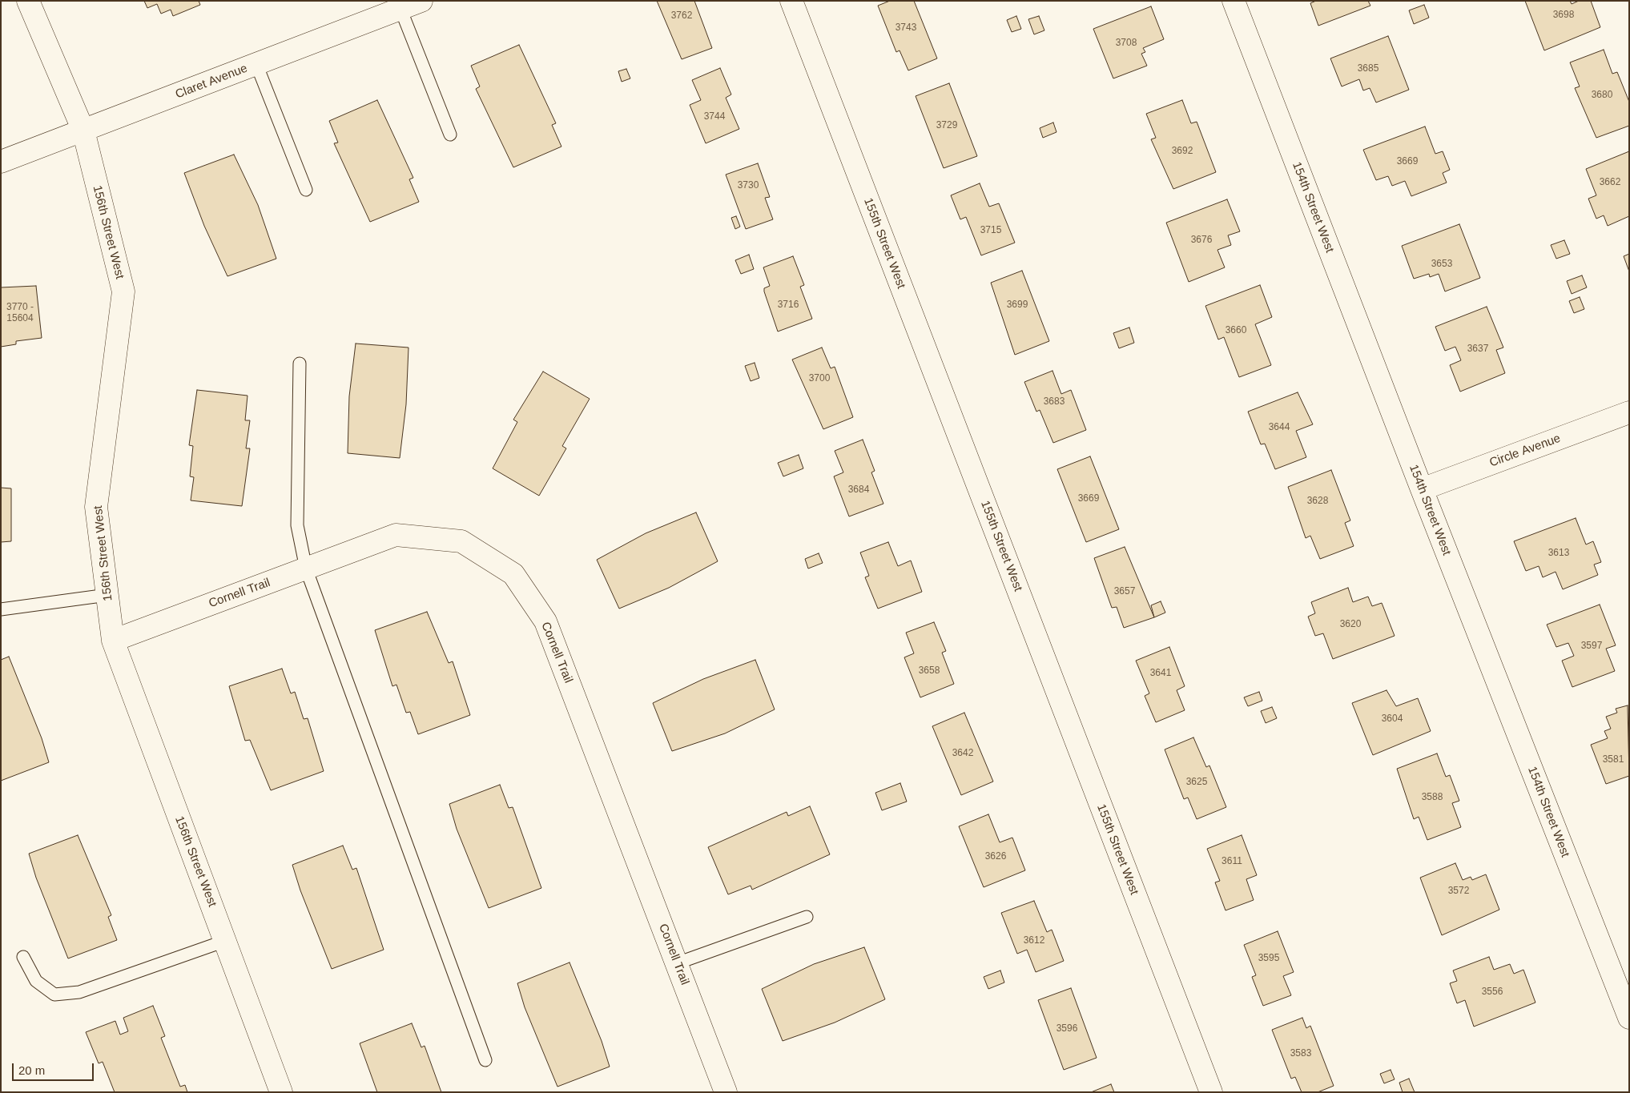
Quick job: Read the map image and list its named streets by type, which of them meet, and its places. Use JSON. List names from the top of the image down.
{
  "streets": {
    "street": [
      "Claret Avenue",
      "154th Street West",
      "156th Street West",
      "155th Street West",
      "Circle Avenue",
      "Cornell Trail"
    ]
  },
  "crossings": [
    ["Claret Avenue", "156th Street West"],
    ["154th Street West", "Circle Avenue"],
    ["156th Street West", "Cornell Trail"]
  ],
  "house_numbers": [
    "3698",
    "3762",
    "3743",
    "3708",
    "3685",
    "3680",
    "3744",
    "3729",
    "3692",
    "3669",
    "3662",
    "3730",
    "3715",
    "3676",
    "3653",
    "3716",
    "3699",
    "3770 - 15604",
    "3660",
    "3637",
    "3700",
    "3683",
    "3644",
    "3684",
    "3669",
    "3628",
    "3613",
    "3657",
    "3620",
    "3597",
    "3658",
    "3641",
    "3604",
    "3642",
    "3581",
    "3625",
    "3588",
    "3626",
    "3611",
    "3572",
    "3612",
    "3595",
    "3556",
    "3596",
    "3583"
  ],
  "scale_bar": "20 m"
}
